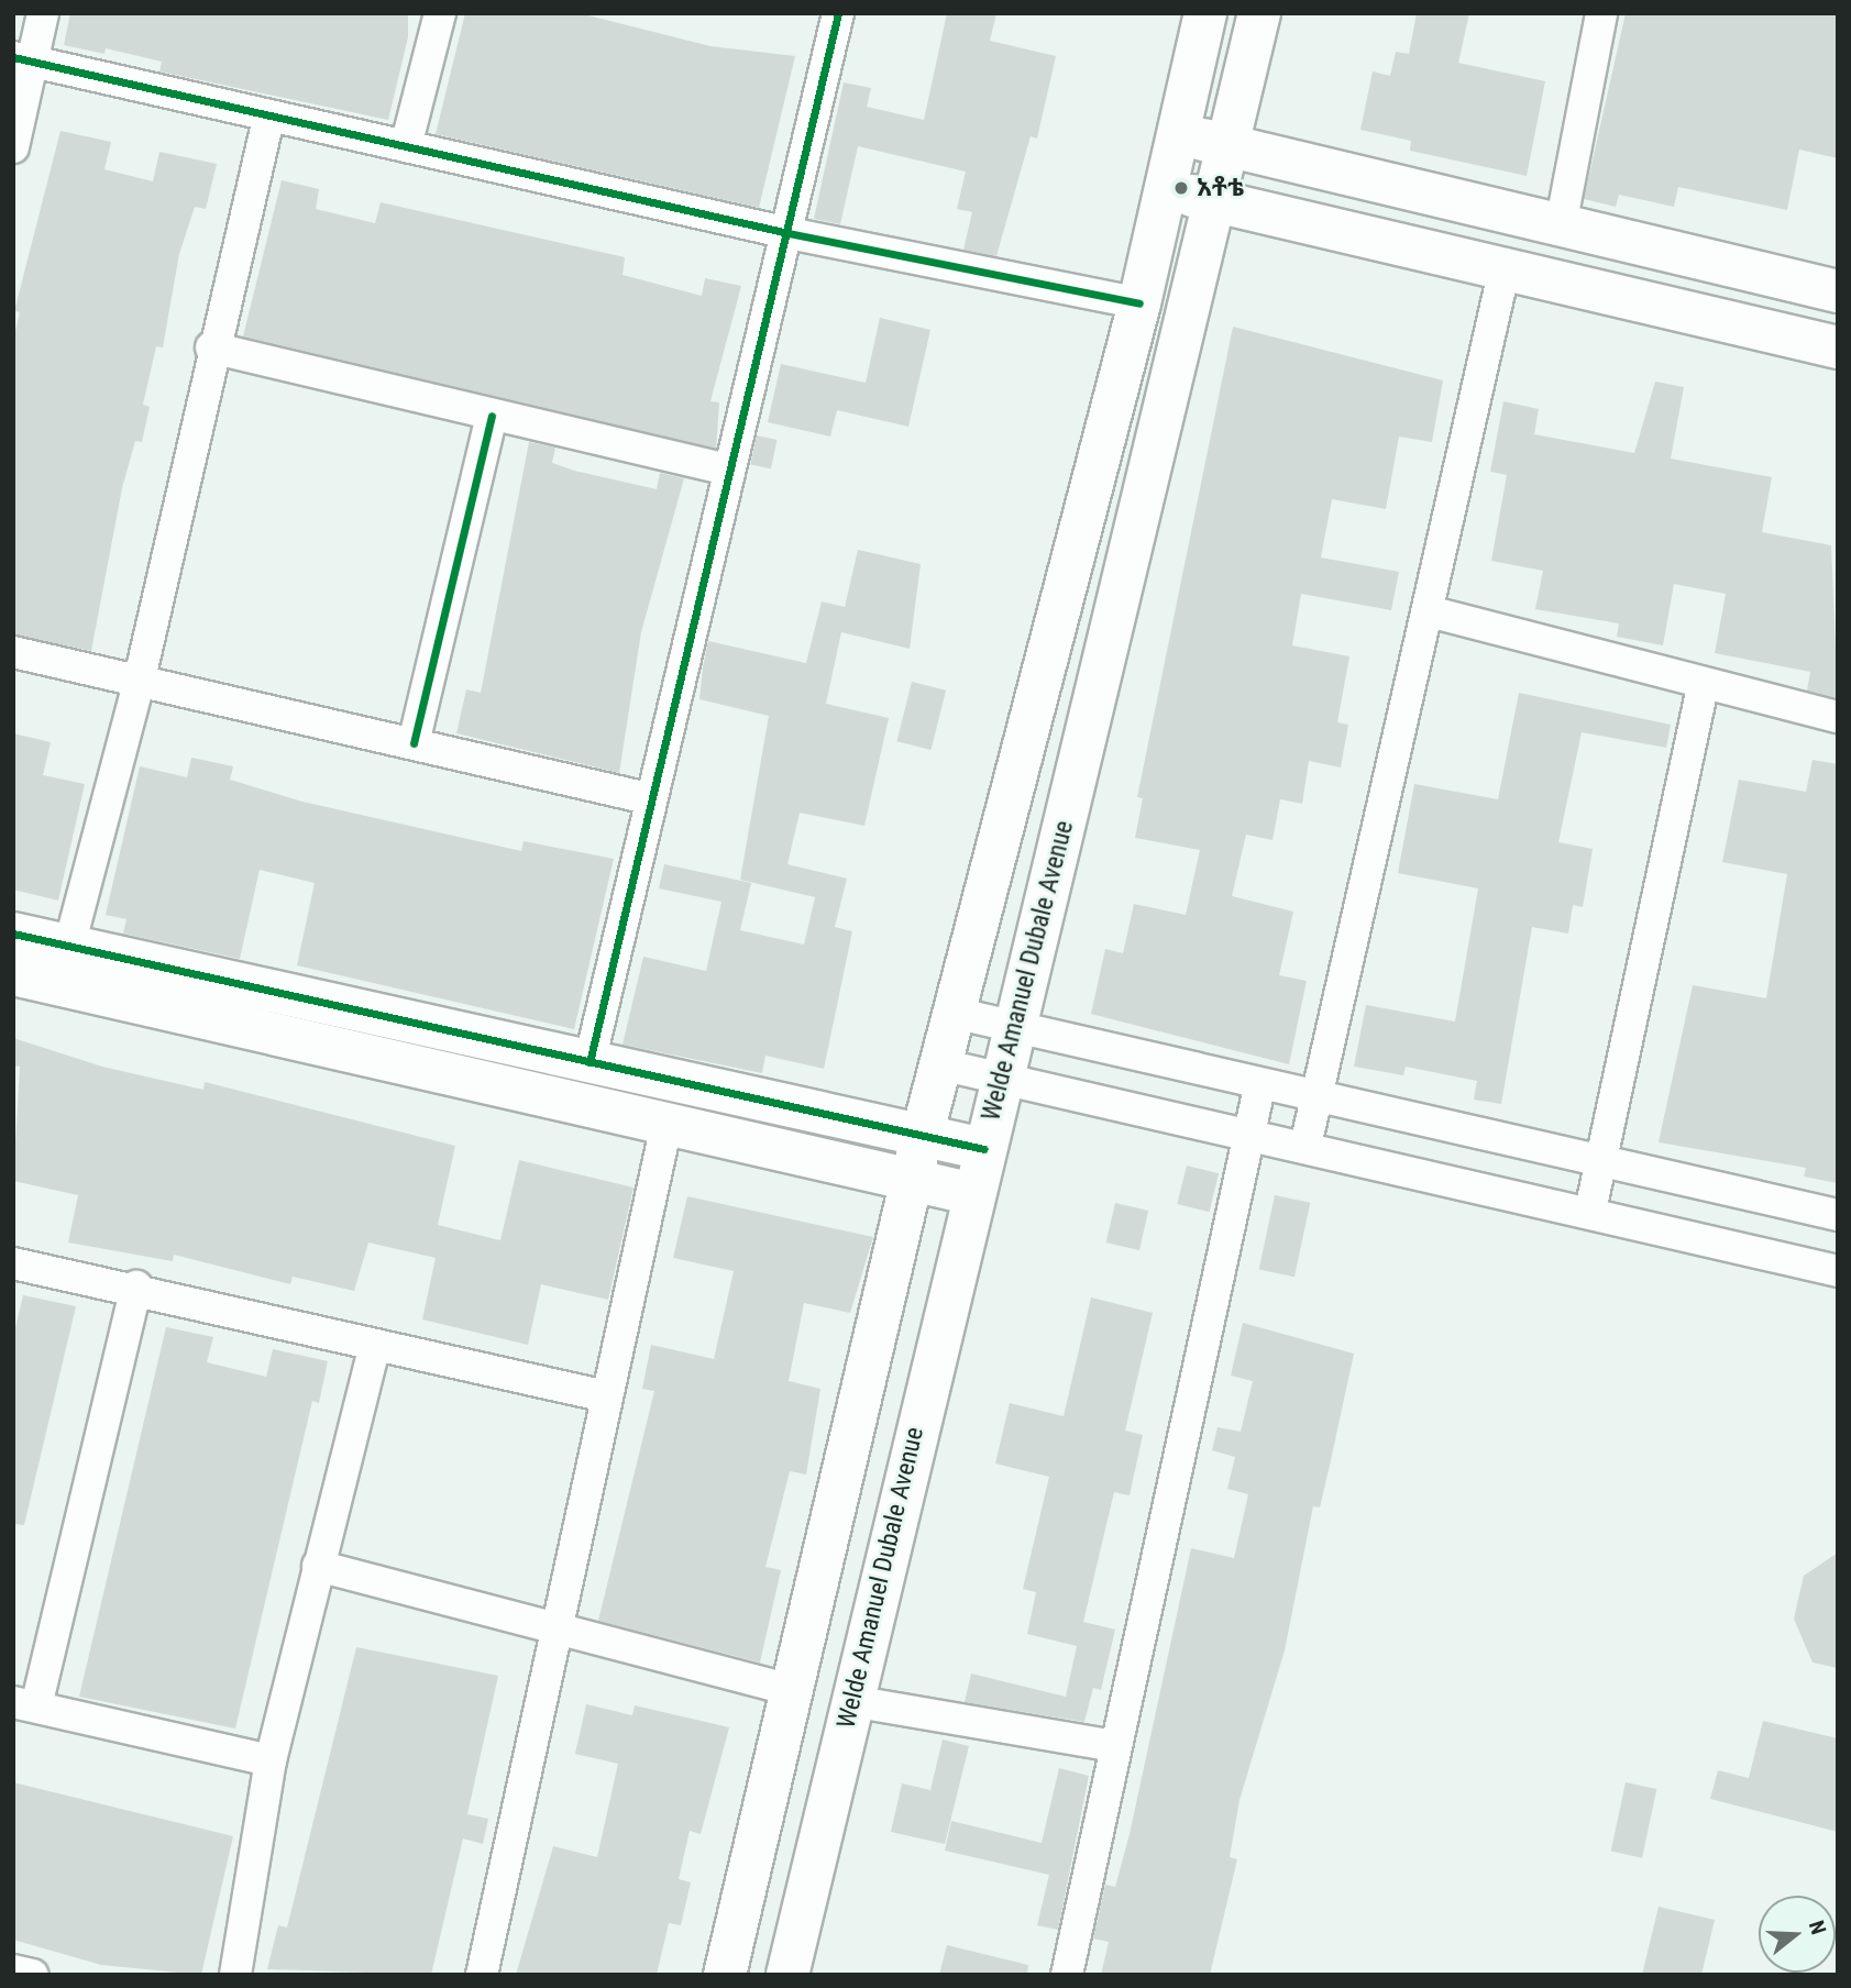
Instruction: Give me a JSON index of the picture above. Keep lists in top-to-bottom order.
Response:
{
  "streets": {
    "main road": ["Welde Amanuel Dubale Avenue"]
  },
  "places": ["አቶቴ"],
  "north": "right"
}
